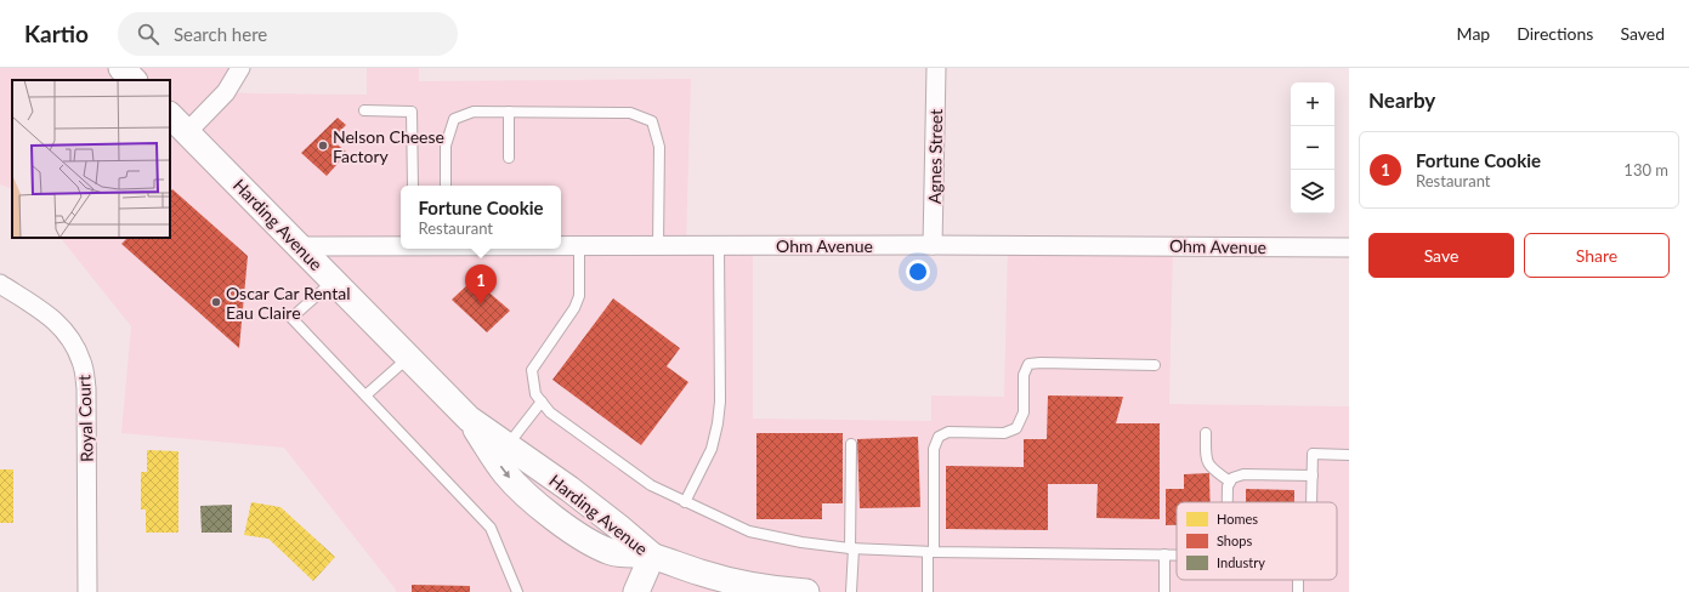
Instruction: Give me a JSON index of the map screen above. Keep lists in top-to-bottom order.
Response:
{
  "streets": {
    "main road": ["Harding Avenue"],
    "street": ["Agnes Street", "Ohm Avenue", "Royal Court"]
  },
  "crossings": [
    ["Agnes Street", "Ohm Avenue"],
    ["Harding Avenue", "Ohm Avenue"]
  ],
  "places": ["Nelson Cheese Factory", "Oscar Car Rental Eau Claire"],
  "legend": ["Homes", "Shops", "Industry"],
  "page": {
    "header": "Kartio",
    "search": "Search here",
    "nav": ["Map", "Directions", "Saved"],
    "heading": "Nearby",
    "map_buttons": ["+", "−"],
    "list": [
      {
        "mark": "1",
        "name": "Fortune Cookie",
        "note": "Restaurant",
        "value": "130 m"
      }
    ],
    "popup": ["Fortune Cookie", "Restaurant"],
    "buttons": ["Save", "Share"],
    "pins": "1"
  }
}
